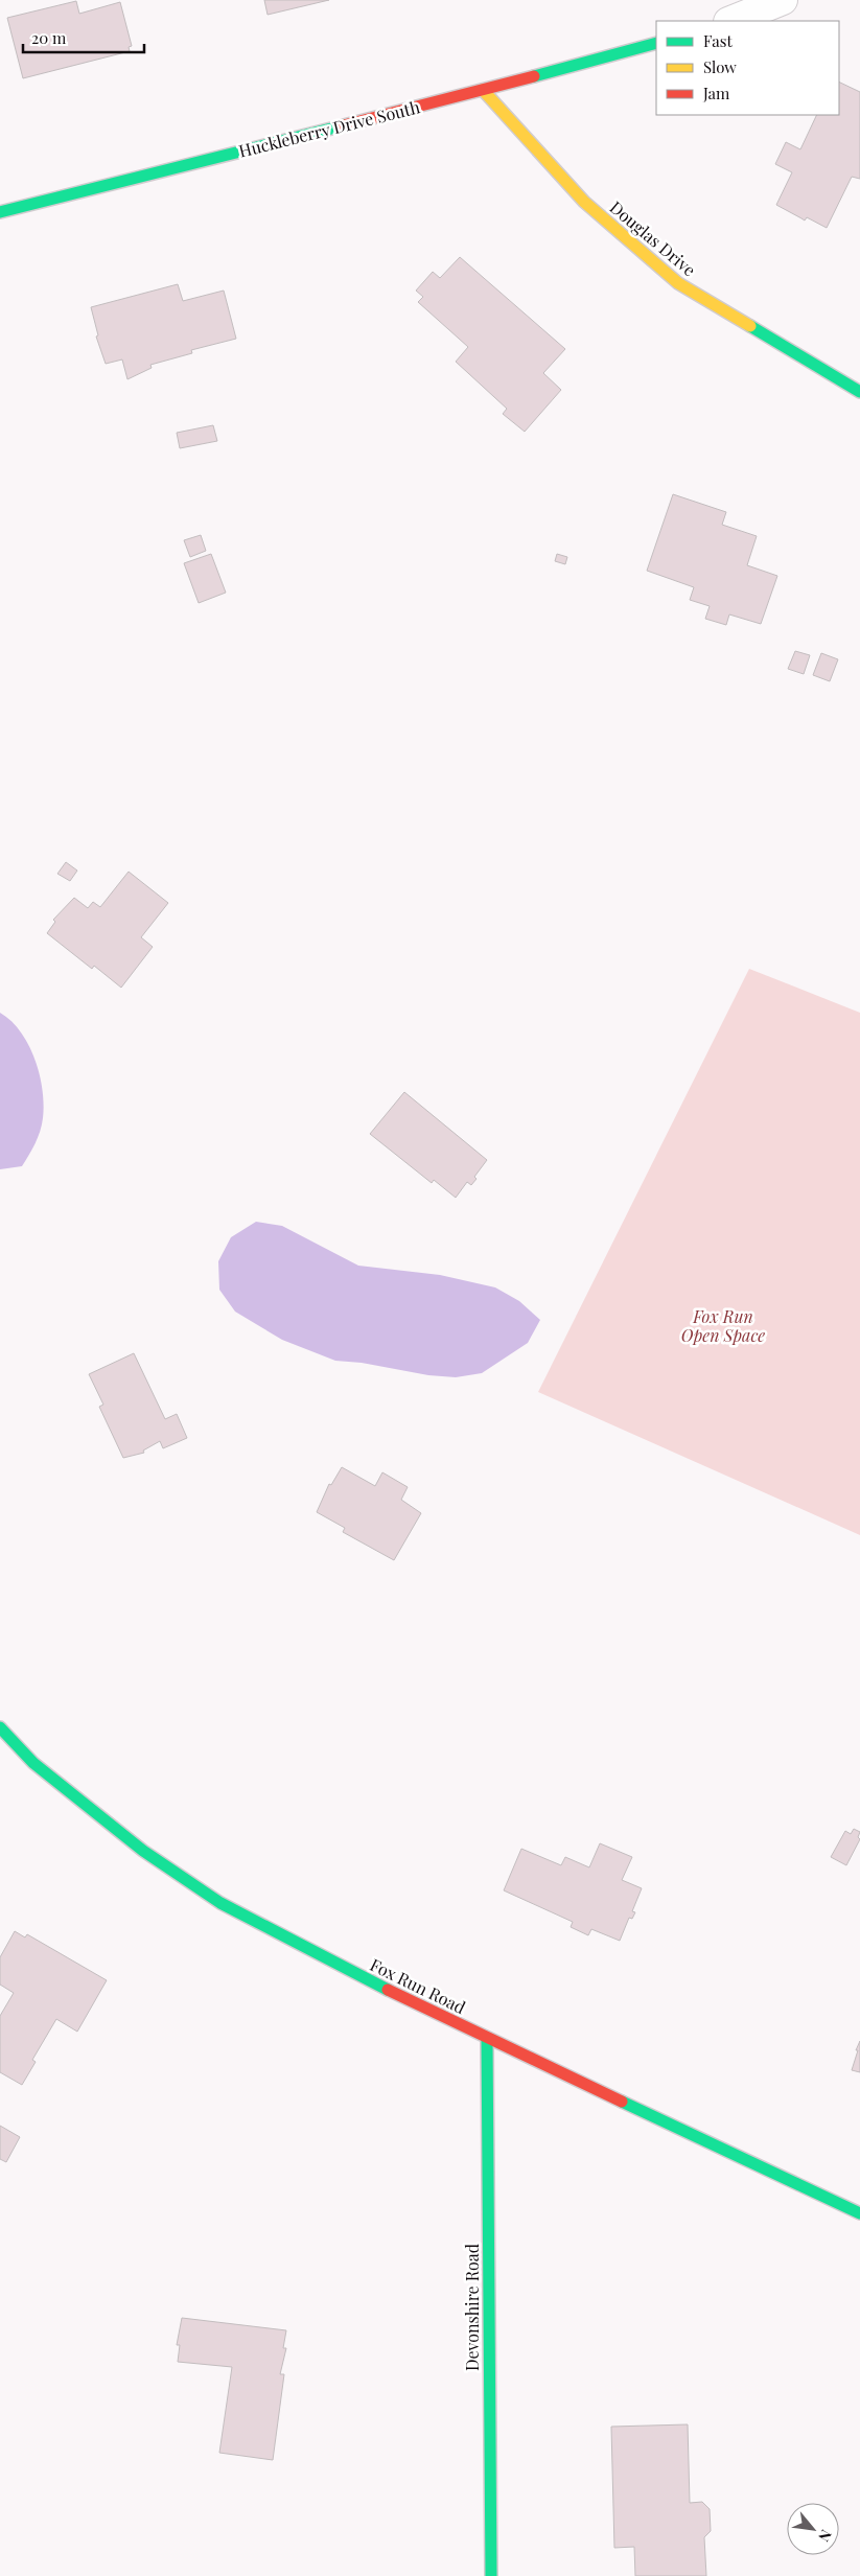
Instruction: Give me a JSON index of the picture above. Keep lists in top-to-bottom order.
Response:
{
  "streets": {
    "street": [
      "Huckleberry Drive South",
      "Douglas Drive",
      "Fox Run Road",
      "Devonshire Road"
    ]
  },
  "crossings": [
    ["Huckleberry Drive South", "Douglas Drive"],
    ["Fox Run Road", "Devonshire Road"]
  ],
  "parks": ["Fox Run Open Space"],
  "legend": ["Fast", "Slow", "Jam"],
  "scale_bar": "20 m",
  "north": "bottom right"
}
